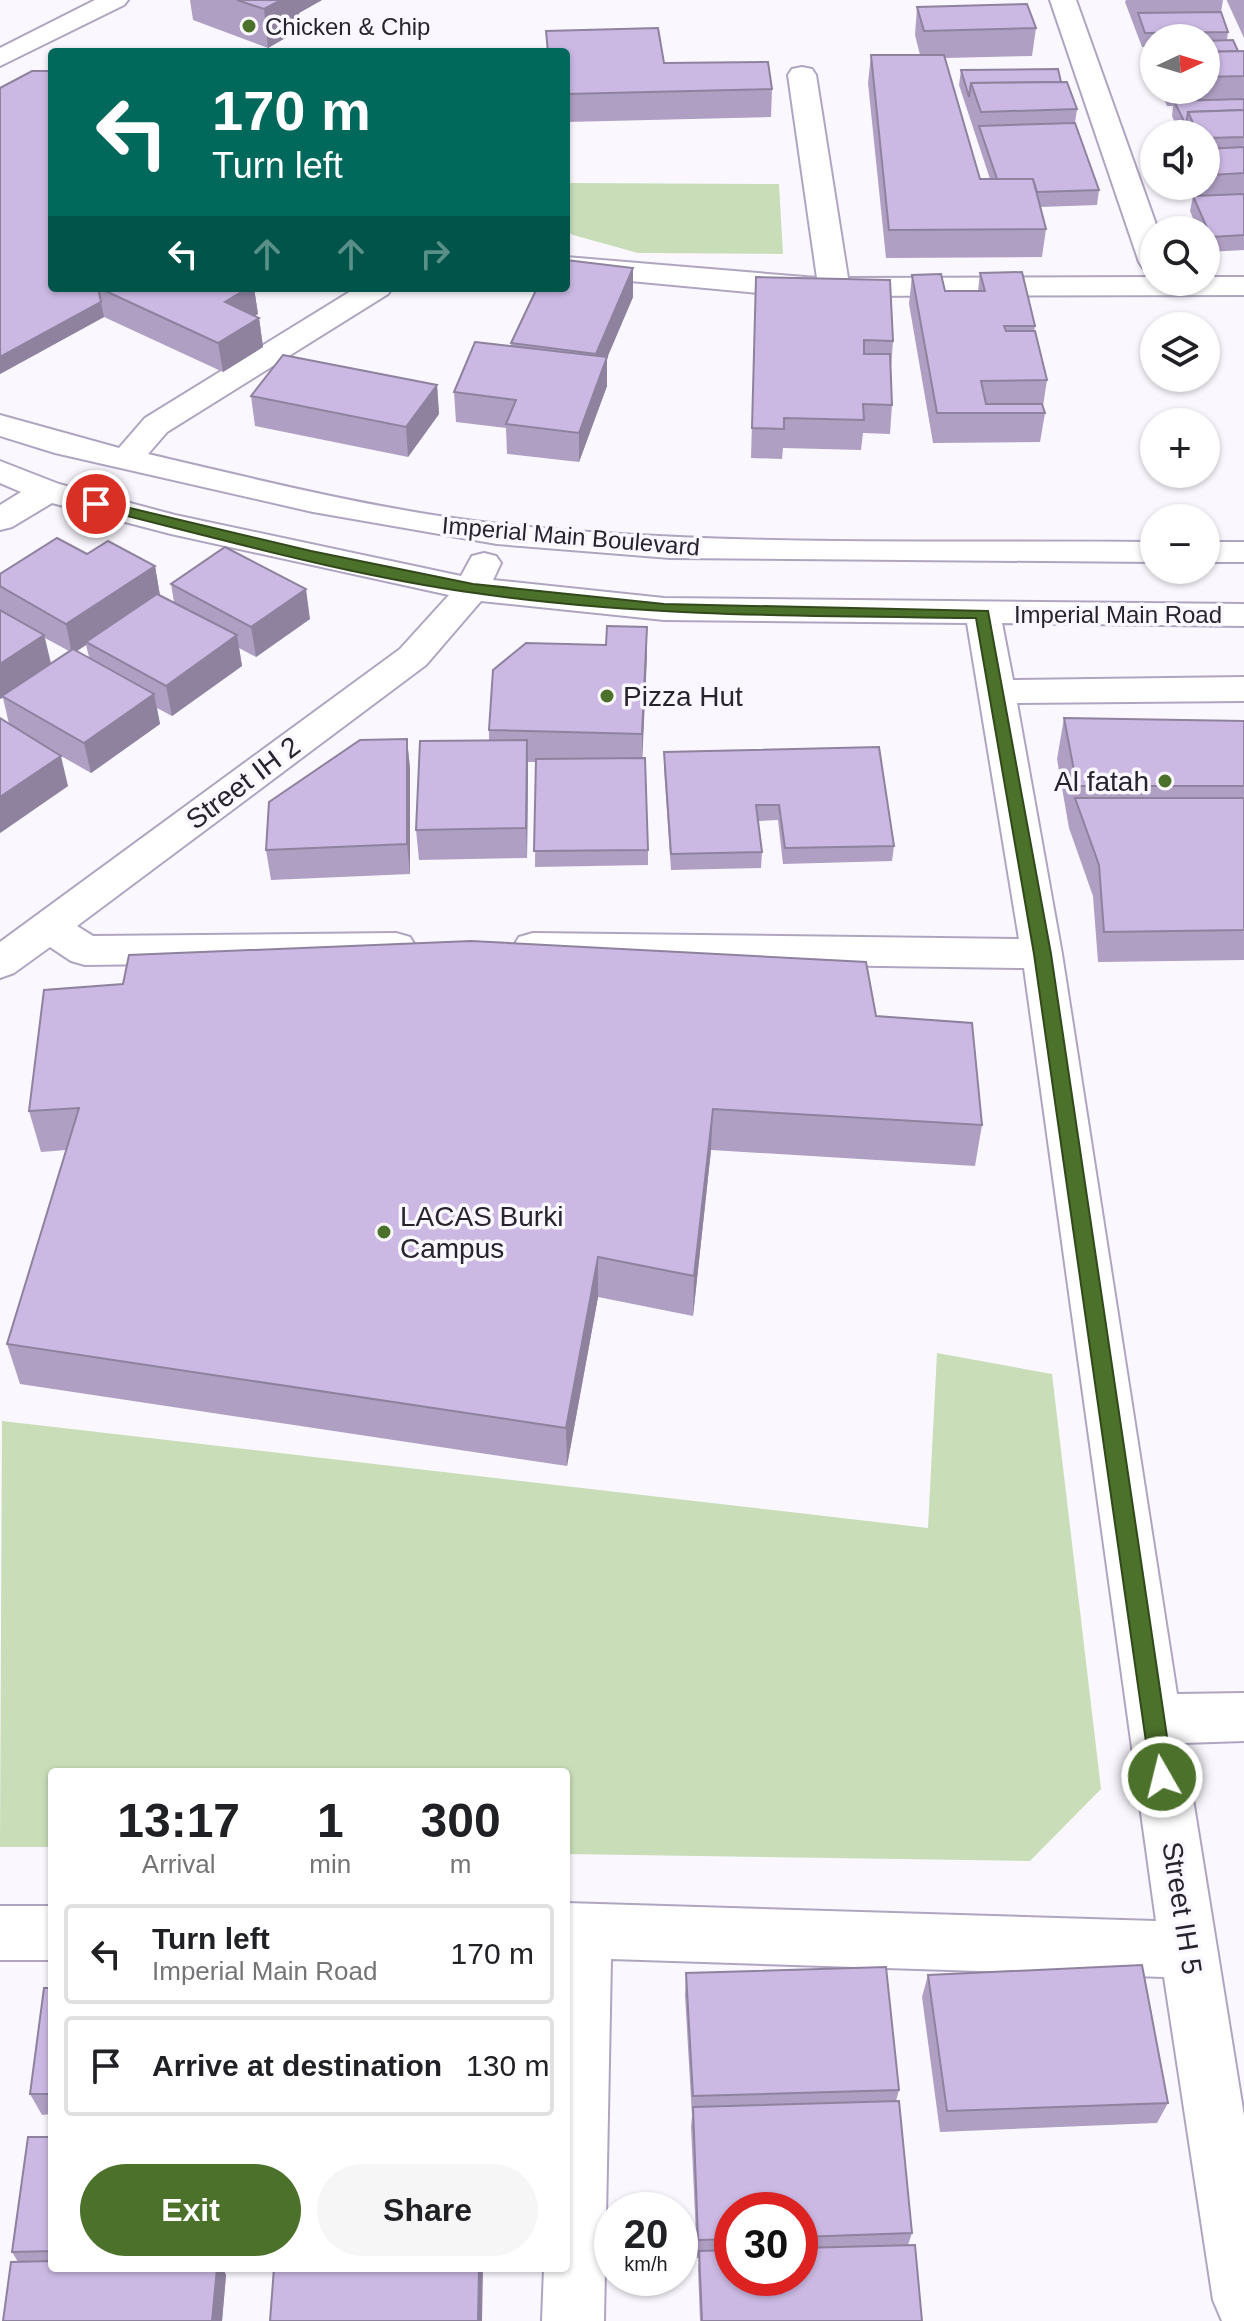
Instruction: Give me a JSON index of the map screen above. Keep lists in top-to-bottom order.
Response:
{
  "streets": {
    "street": [
      "Imperial Main Boulevard",
      "Imperial Main Road",
      "Street IH 2",
      "Street IH 5"
    ]
  },
  "crossings": [
    ["Imperial Main Boulevard", "Street IH 2"],
    ["Imperial Main Road", "Street IH 2"],
    ["Imperial Main Road", "Street IH 5"]
  ],
  "places": [
    "Chicken & Chip",
    "Pizza Hut",
    "Al fatah",
    "LACAS Burki Campus"
  ],
  "north": "right",
  "page": {
    "map_buttons": ["+", "−"],
    "turn": ["170 m", "Turn left"],
    "eta": [
      "13:17",
      "Arrival",
      "1",
      "min",
      "300",
      "m"
    ],
    "list": [
      {
        "name": "Turn left",
        "note": "Imperial Main Road",
        "value": "170 m"
      },
      {
        "name": "Arrive at destination",
        "value": "130 m"
      }
    ],
    "buttons": ["Exit", "Share"],
    "speed": "20 km/h",
    "limit": "30"
  }
}
